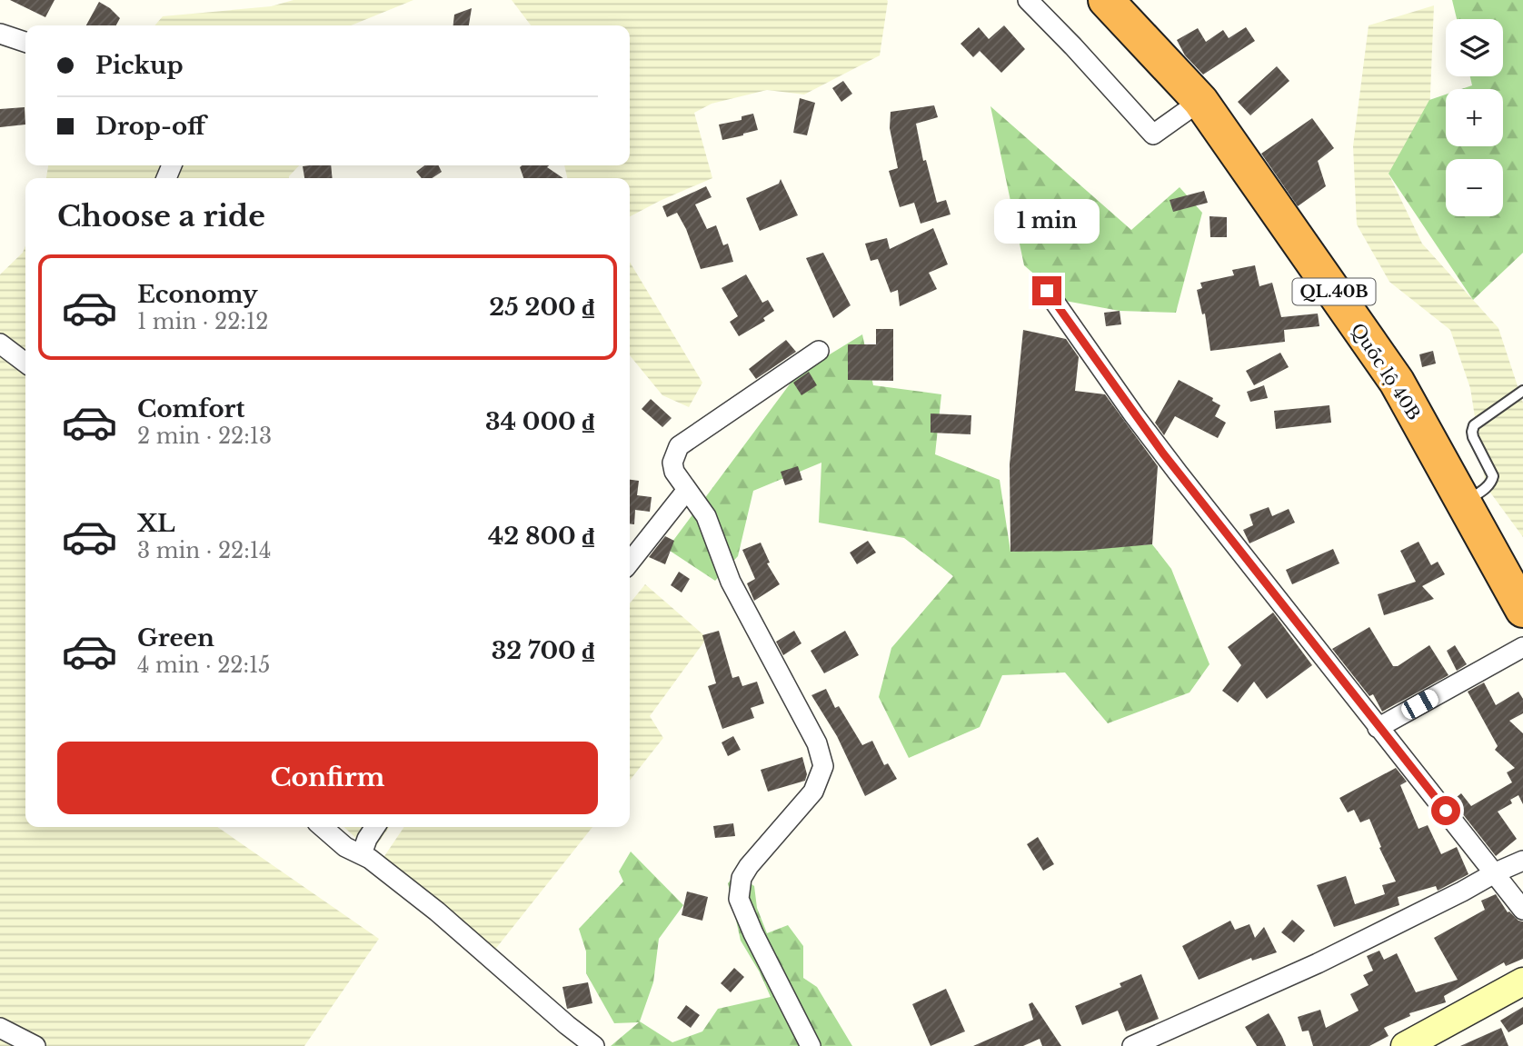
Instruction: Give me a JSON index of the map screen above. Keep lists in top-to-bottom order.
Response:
{
  "streets": {
    "highway": ["QL.40B", "Quốc lộ 40B"]
  },
  "page": {
    "map_buttons": ["+", "−"],
    "banner": ["Pickup", "Drop-off"],
    "heading": "Choose a ride",
    "bubble": "1 min",
    "list": [
      {
        "name": "Economy",
        "note": "1 min · 22:12",
        "value": "25 200 ₫"
      },
      {
        "name": "Comfort",
        "note": "2 min · 22:13",
        "value": "34 000 ₫"
      },
      {
        "name": "XL",
        "note": "3 min · 22:14",
        "value": "42 800 ₫"
      },
      {
        "name": "Green",
        "note": "4 min · 22:15",
        "value": "32 700 ₫"
      }
    ],
    "buttons": "Confirm"
  }
}
